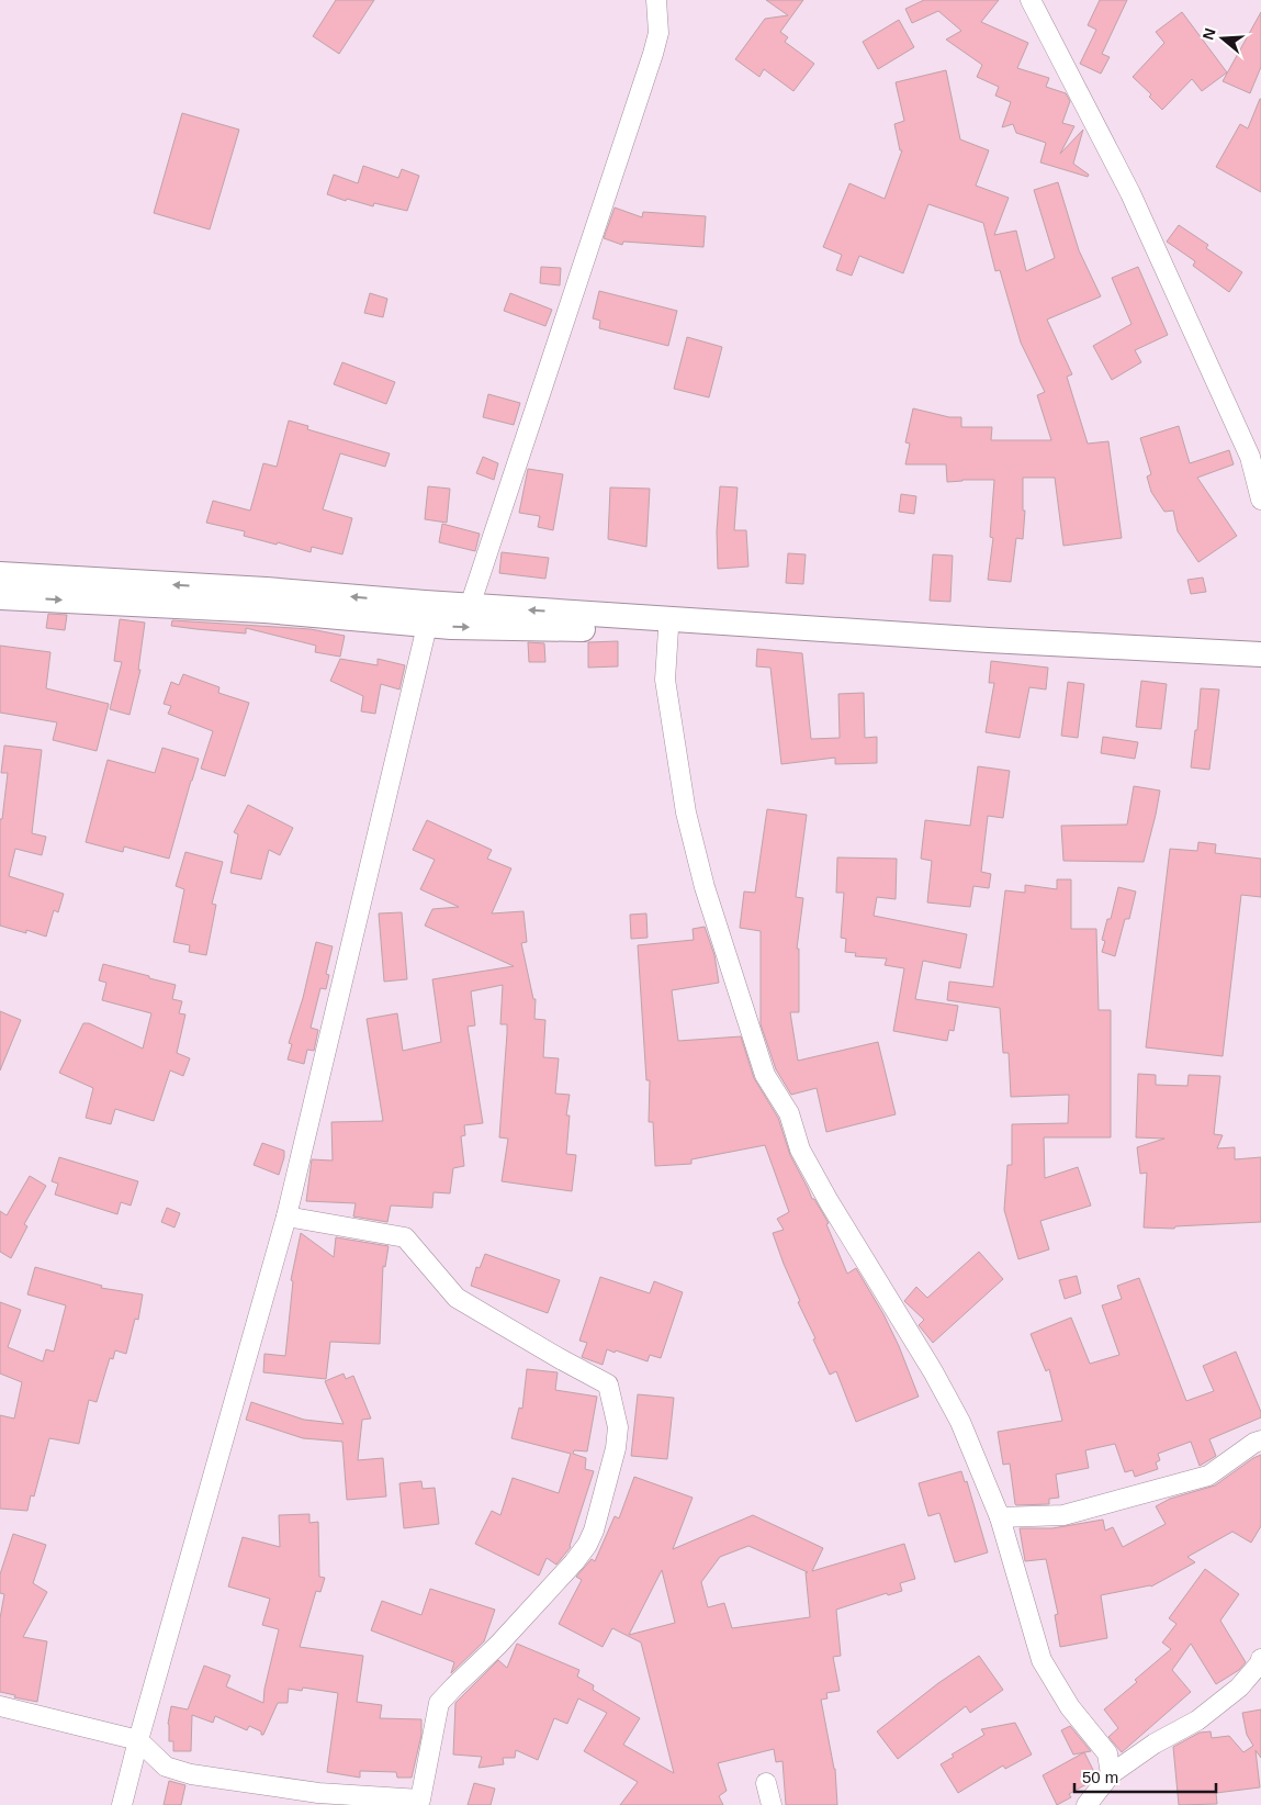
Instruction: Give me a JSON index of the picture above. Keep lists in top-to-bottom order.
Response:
{
  "scale_bar": "50 m",
  "north": "left"
}
